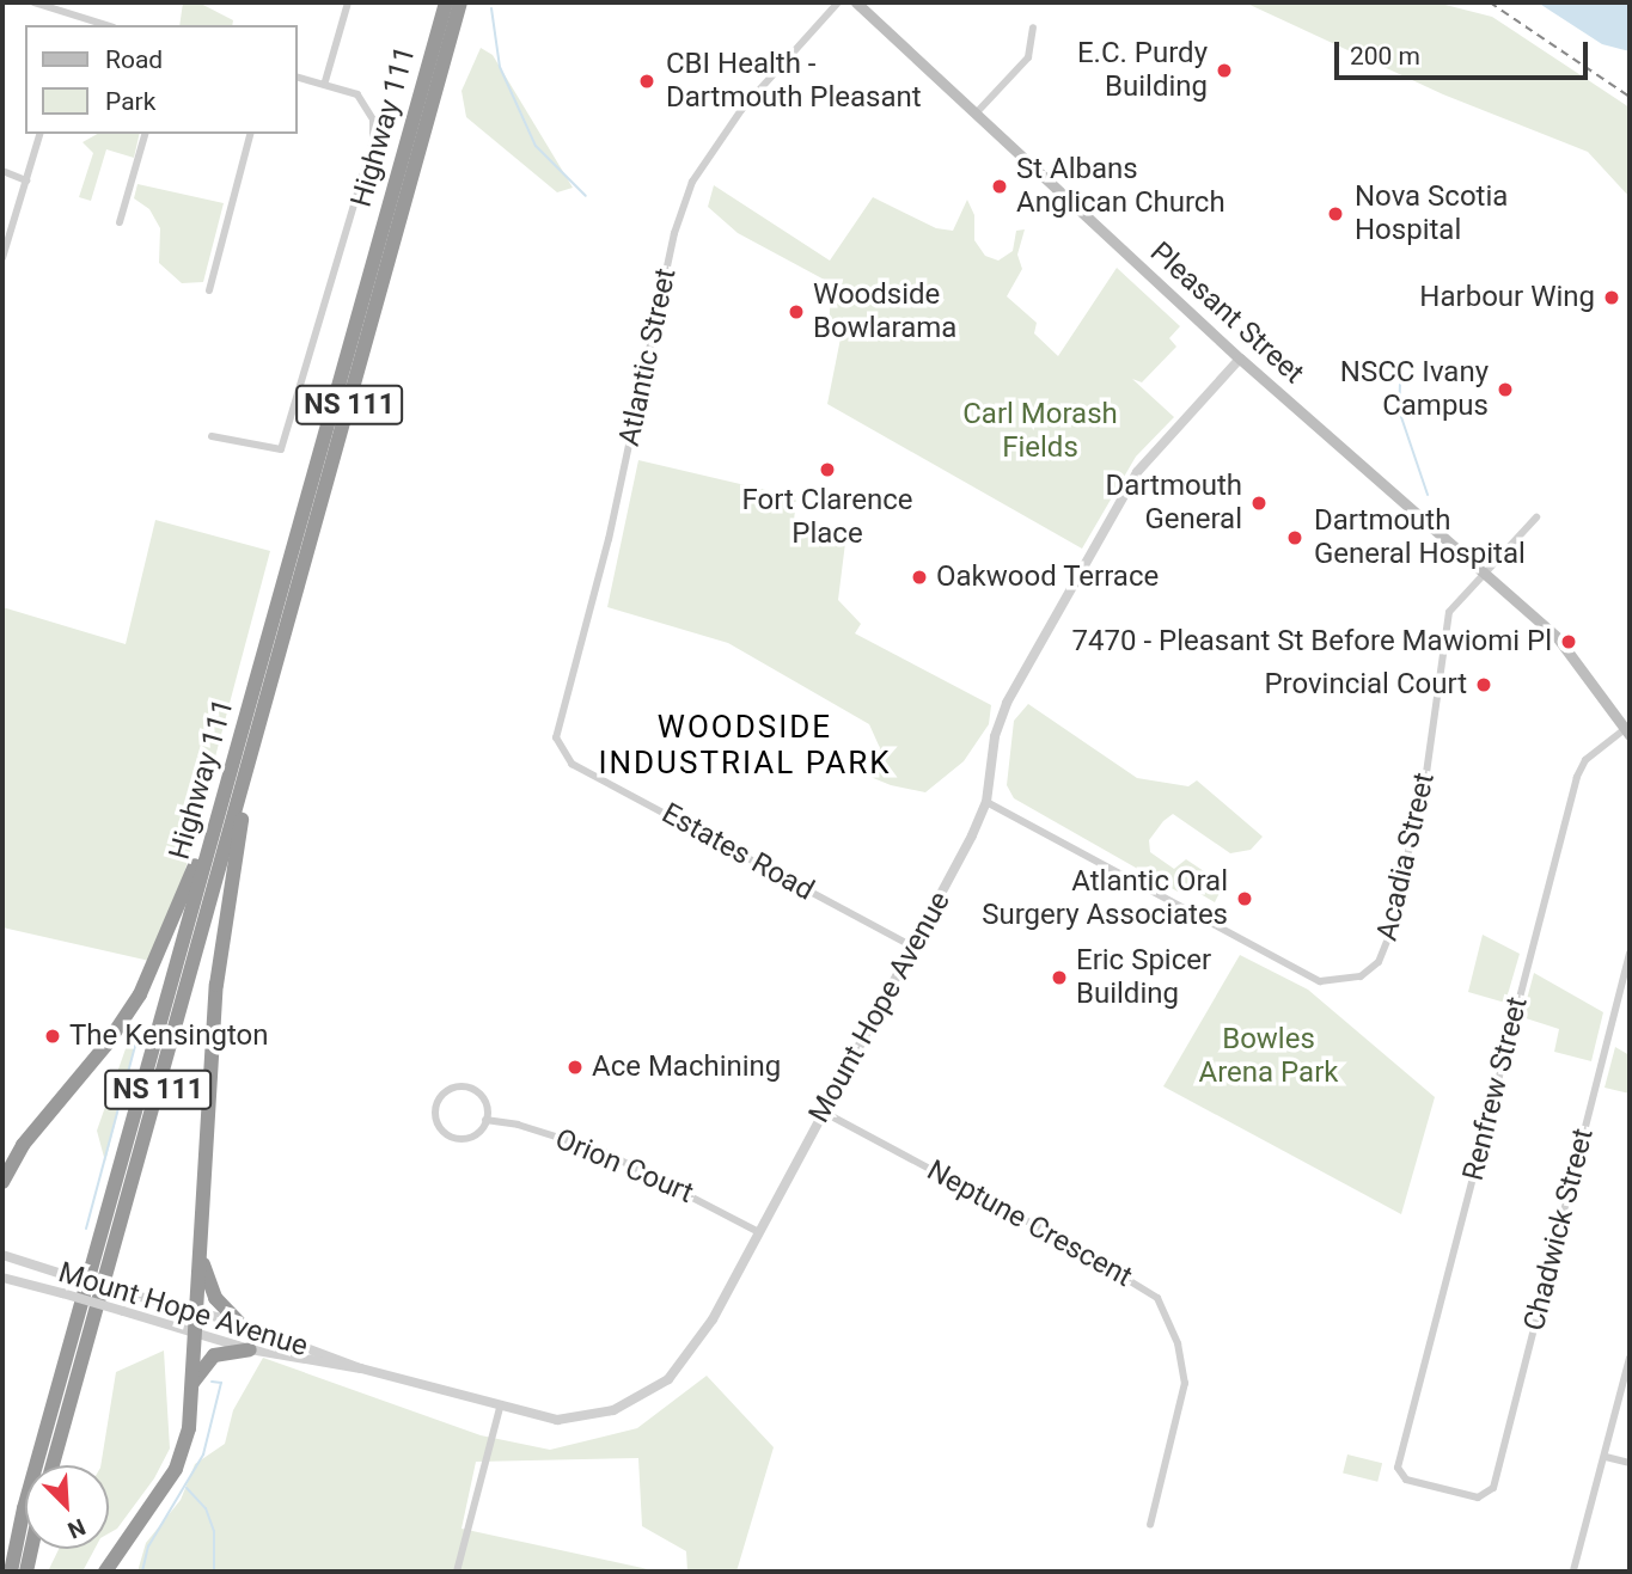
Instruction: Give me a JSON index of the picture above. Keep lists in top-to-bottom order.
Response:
{
  "streets": {
    "highway": ["Highway 111", "NS 111"],
    "main road": ["Pleasant Street"],
    "street": [
      "Atlantic Street",
      "Estates Road",
      "Acadia Street",
      "Mount Hope Avenue",
      "Renfrew Street",
      "Orion Court",
      "Neptune Crescent",
      "Chadwick Street"
    ]
  },
  "crossings": [
    ["Pleasant Street", "Acadia Street"],
    ["Pleasant Street", "Mount Hope Avenue"],
    ["Pleasant Street", "Renfrew Street"],
    ["Atlantic Street", "Estates Road"],
    ["Estates Road", "Mount Hope Avenue"],
    ["Acadia Street", "Mount Hope Avenue"],
    ["Mount Hope Avenue", "Orion Court"],
    ["Mount Hope Avenue", "Neptune Crescent"],
    ["Renfrew Street", "Chadwick Street"]
  ],
  "districts": ["WOODSIDE INDUSTRIAL PARK"],
  "parks": ["Carl Morash Fields", "Bowles Arena Park"],
  "places": [
    "E.C. Purdy Building",
    "CBI Health - Dartmouth Pleasant",
    "St Albans Anglican Church",
    "Nova Scotia Hospital",
    "Harbour Wing",
    "Woodside Bowlarama",
    "NSCC Ivany Campus",
    "Fort Clarence Place",
    "Dartmouth General",
    "Dartmouth General Hospital",
    "Oakwood Terrace",
    "7470 - Pleasant St Before Mawiomi Pl",
    "Provincial Court",
    "Atlantic Oral Surgery Associates",
    "Eric Spicer Building",
    "The Kensington",
    "Ace Machining"
  ],
  "legend": ["Road", "Park"],
  "scale_bar": "200 m",
  "north": "bottom right"
}
